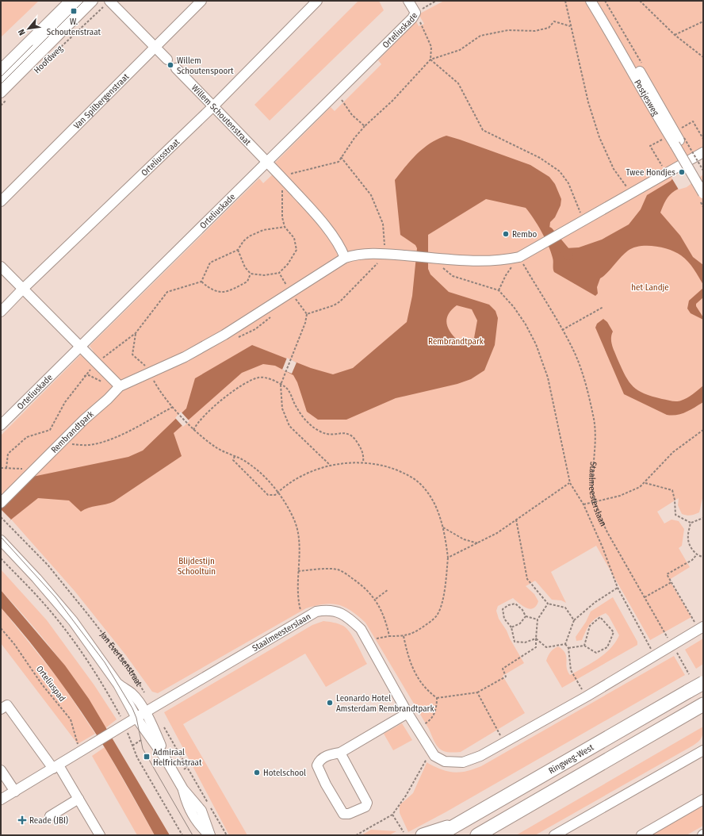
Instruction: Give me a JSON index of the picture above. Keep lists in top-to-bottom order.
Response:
{
  "streets": {
    "highway": ["Ringweg-West"],
    "street": [
      "Orteliuskade",
      "Hoofdweg",
      "Postjesweg",
      "Van Spilbergenstraat",
      "Willem Schoutenstraat",
      "Orteliusstraat",
      "Rembrandtpark",
      "Staalmeesterslaan",
      "Jan Evertsenstraat"
    ],
    "path": ["Orteliuspad"]
  },
  "crossings": [
    ["Orteliuskade", "Willem Schoutenstraat"],
    ["Willem Schoutenstraat", "Orteliusstraat"],
    ["Willem Schoutenstraat", "Rembrandtpark"],
    ["Staalmeesterslaan", "Jan Evertsenstraat"]
  ],
  "parks": ["het Landje", "Rembrandtpark", "Blijdestijn Schooltuin"],
  "places": {
    "transit": ["W. Schoutenstraat", "Admiraal Helfrichstraat"],
    "other": [
      "Willem Schoutenspoort",
      "Twee Hondjes",
      "Rembo",
      "Leonardo Hotel Amsterdam Rembrandtpark",
      "Hotelschool"
    ],
    "health": ["Reade (JBI)"]
  },
  "north": "bottom left"
}
